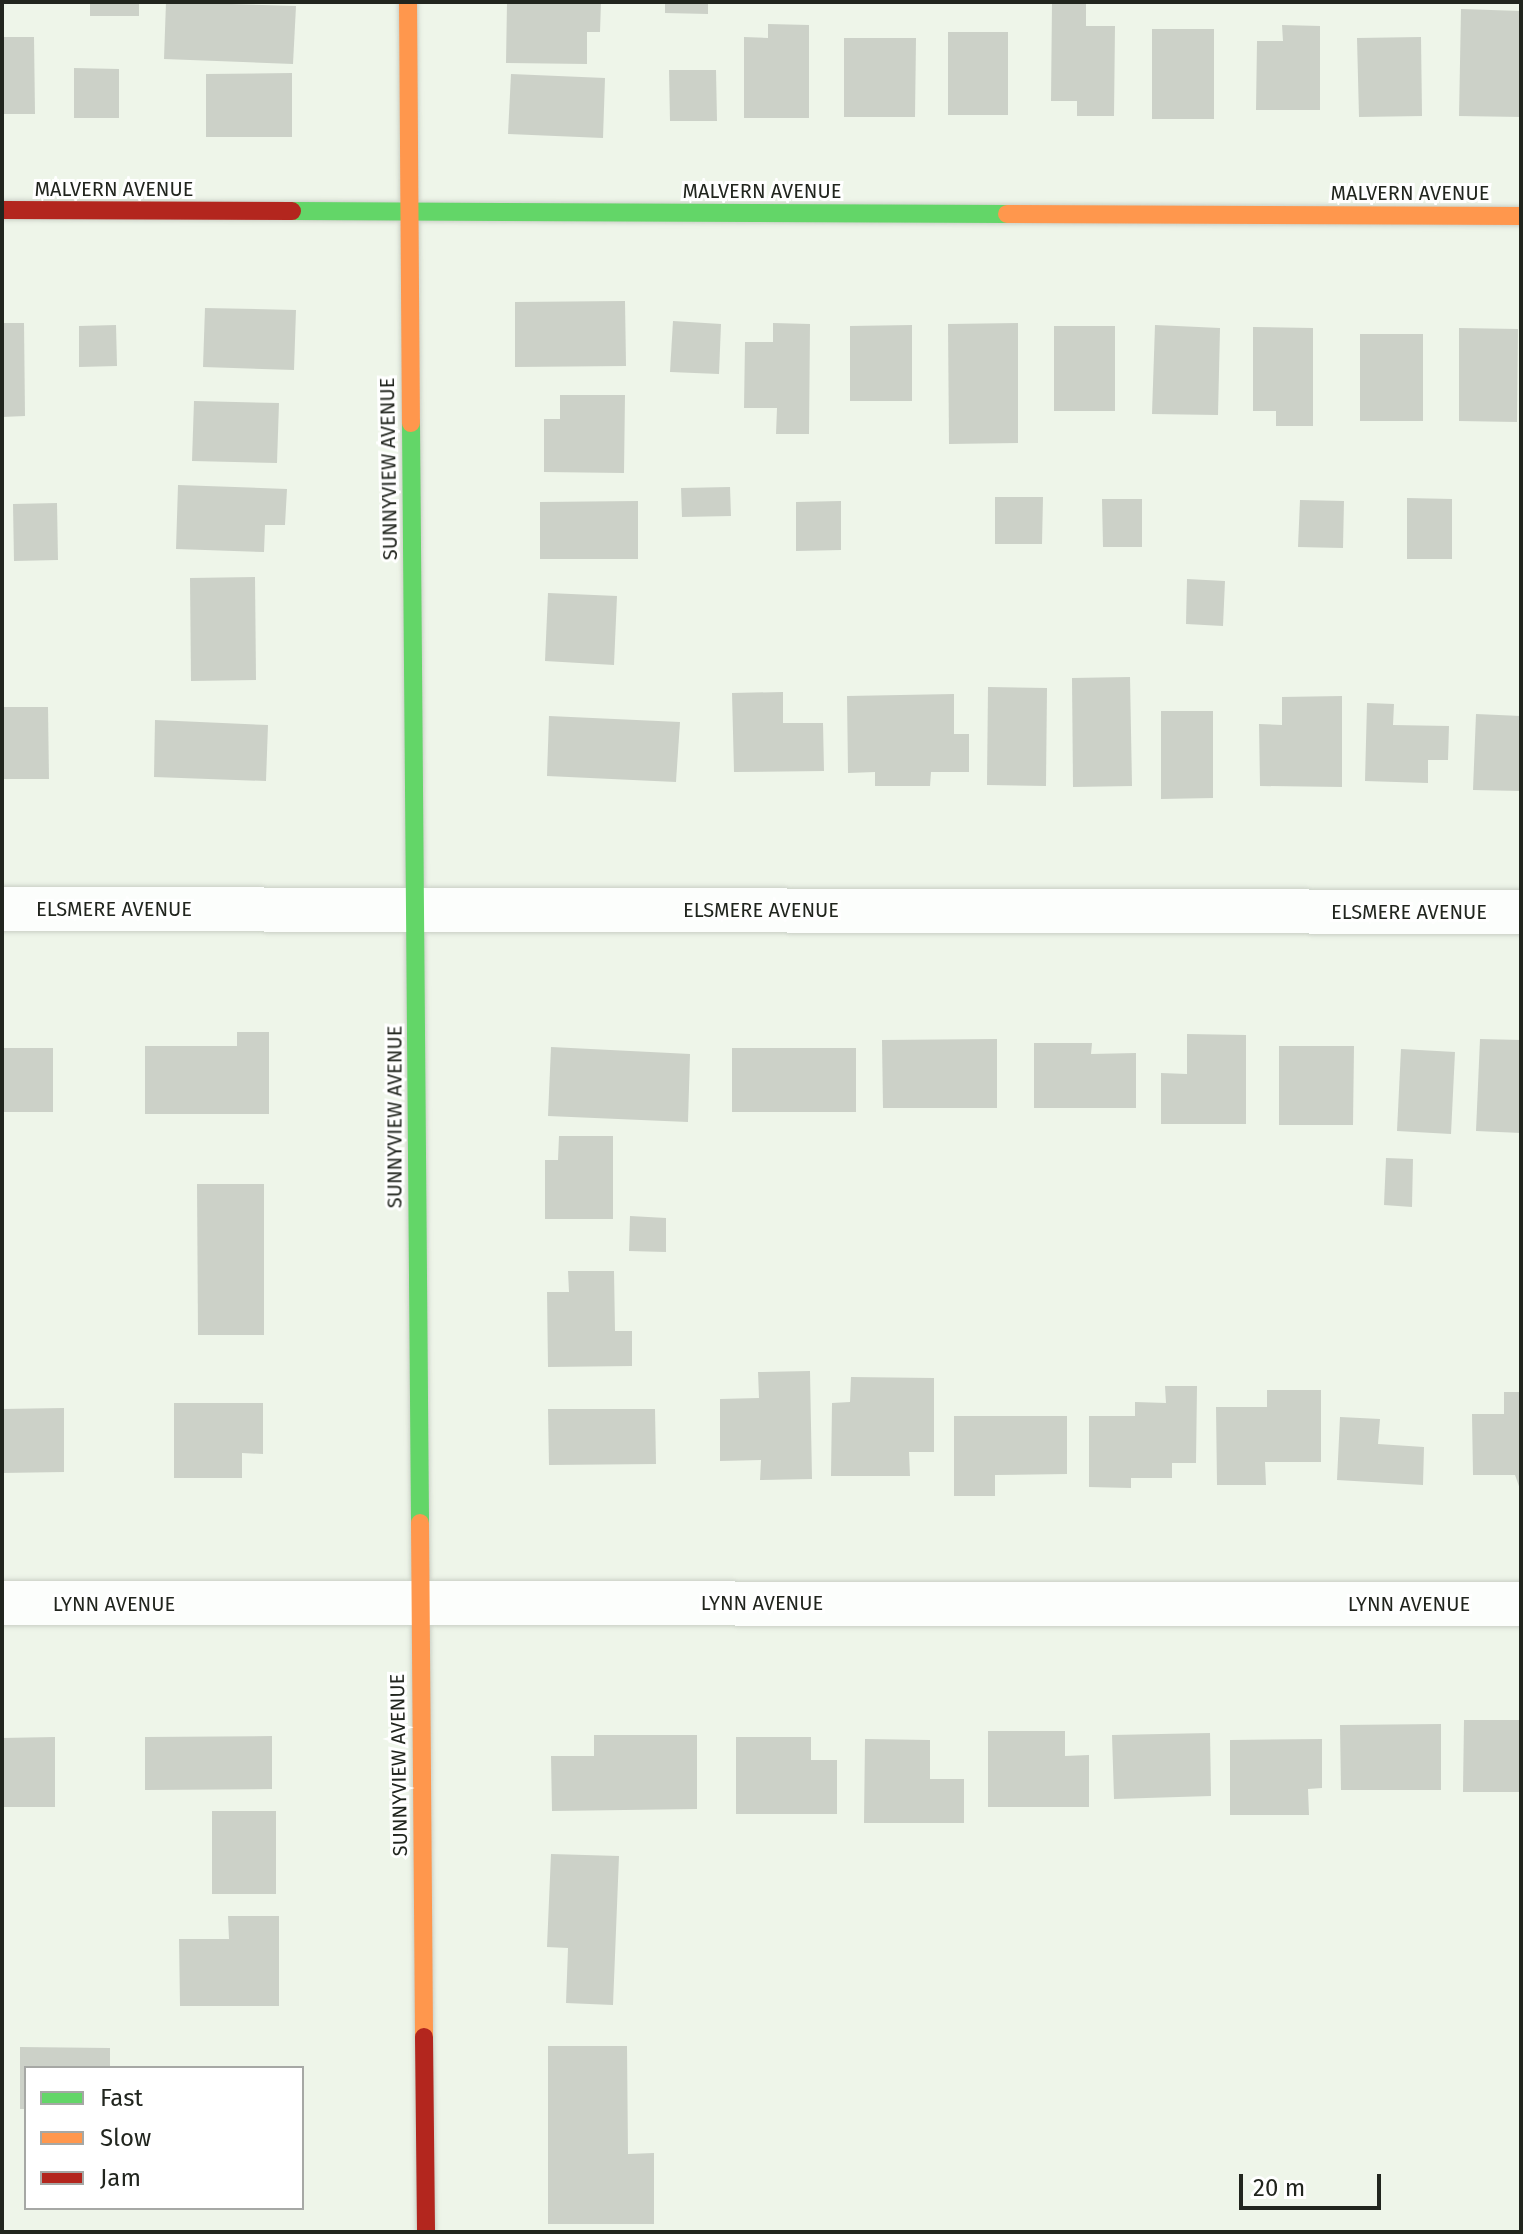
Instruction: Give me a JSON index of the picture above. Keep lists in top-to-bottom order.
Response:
{
  "streets": {
    "street": [
      "MALVERN AVENUE",
      "SUNNYVIEW AVENUE",
      "ELSMERE AVENUE",
      "LYNN AVENUE"
    ]
  },
  "crossings": [
    ["MALVERN AVENUE", "SUNNYVIEW AVENUE"],
    ["SUNNYVIEW AVENUE", "ELSMERE AVENUE"],
    ["SUNNYVIEW AVENUE", "LYNN AVENUE"]
  ],
  "legend": ["Fast", "Slow", "Jam"],
  "scale_bar": "20 m"
}
